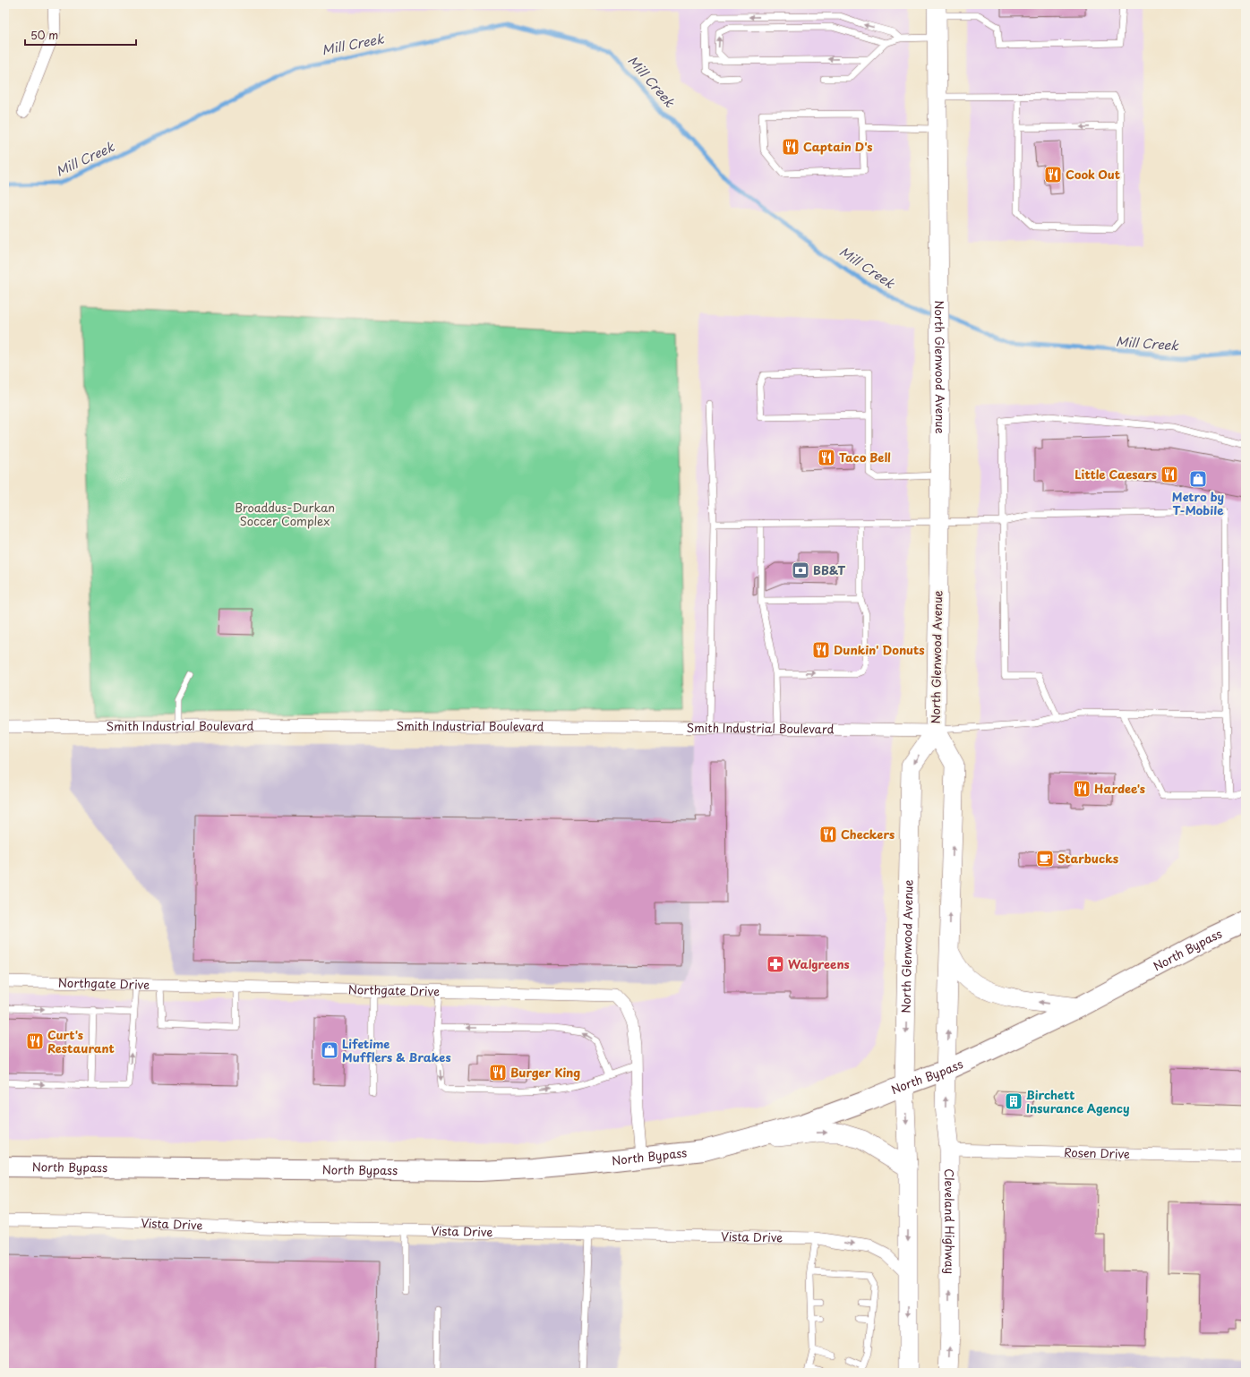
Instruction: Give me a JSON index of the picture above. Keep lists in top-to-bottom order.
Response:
{
  "streets": {
    "highway": ["North Bypass"],
    "main road": ["North Glenwood Avenue", "Cleveland Highway"],
    "street": [
      "Smith Industrial Boulevard",
      "Northgate Drive",
      "Rosen Drive",
      "Vista Drive"
    ]
  },
  "crossings": [
    ["North Glenwood Avenue", "Smith Industrial Boulevard"],
    ["North Glenwood Avenue", "North Bypass"],
    ["North Glenwood Avenue", "Cleveland Highway"],
    ["North Bypass", "Northgate Drive"],
    ["North Bypass", "Cleveland Highway"],
    ["Rosen Drive", "Cleveland Highway"]
  ],
  "water": ["Mill Creek"],
  "parks": ["Broaddus-Durkan Soccer Complex"],
  "places": {
    "restaurant": [
      "Captain D's",
      "Cook Out",
      "Taco Bell",
      "Little Caesars",
      "Dunkin' Donuts",
      "Hardee's",
      "Checkers",
      "Curt's Restaurant",
      "Burger King"
    ],
    "shop": ["Metro by T-Mobile", "Lifetime Mufflers & Brakes"],
    "bank": ["BB&T"],
    "cafe": ["Starbucks"],
    "pharmacy": ["Walgreens"],
    "building": ["Birchett Insurance Agency"]
  },
  "scale_bar": "50 m"
}
